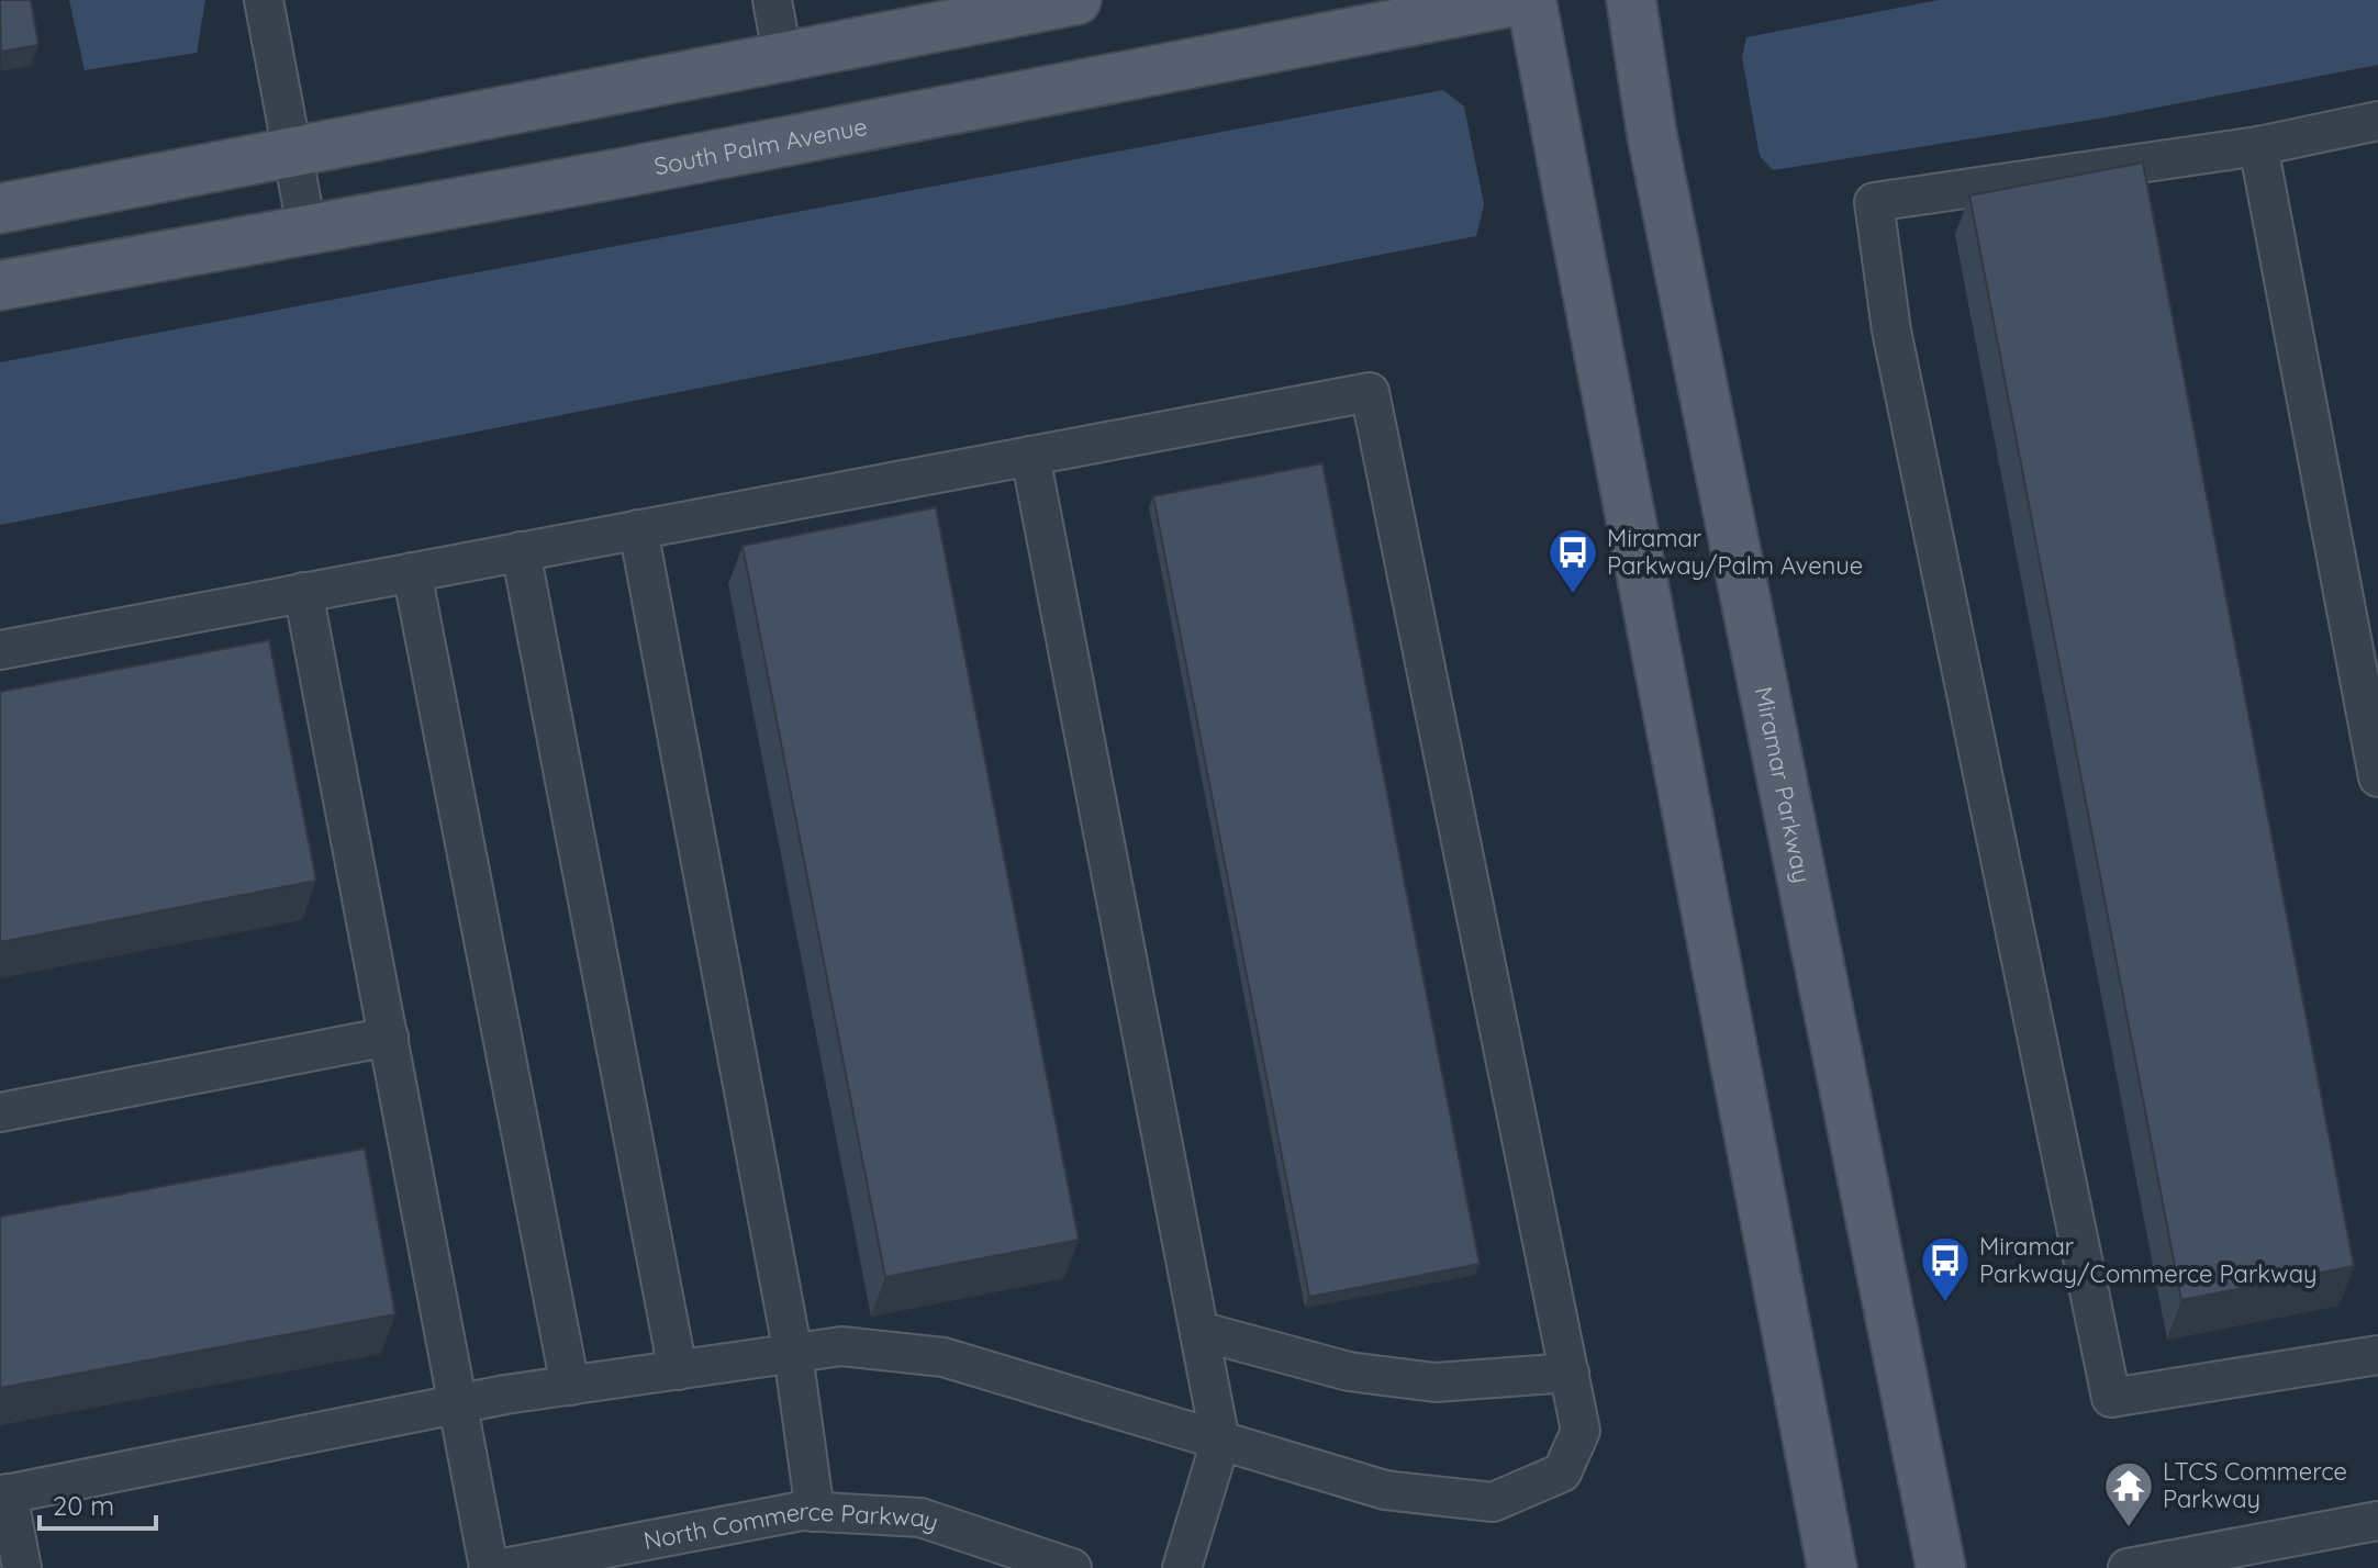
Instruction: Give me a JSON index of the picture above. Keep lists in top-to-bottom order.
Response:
{
  "streets": {
    "main road": ["South Palm Avenue", "Miramar Parkway"],
    "street": ["North Commerce Parkway"]
  },
  "places": {
    "bus stop": ["Miramar Parkway/Palm Avenue", "Miramar Parkway/Commerce Parkway"],
    "temple": ["LTCS Commerce Parkway"]
  },
  "scale_bar": "20 m"
}
